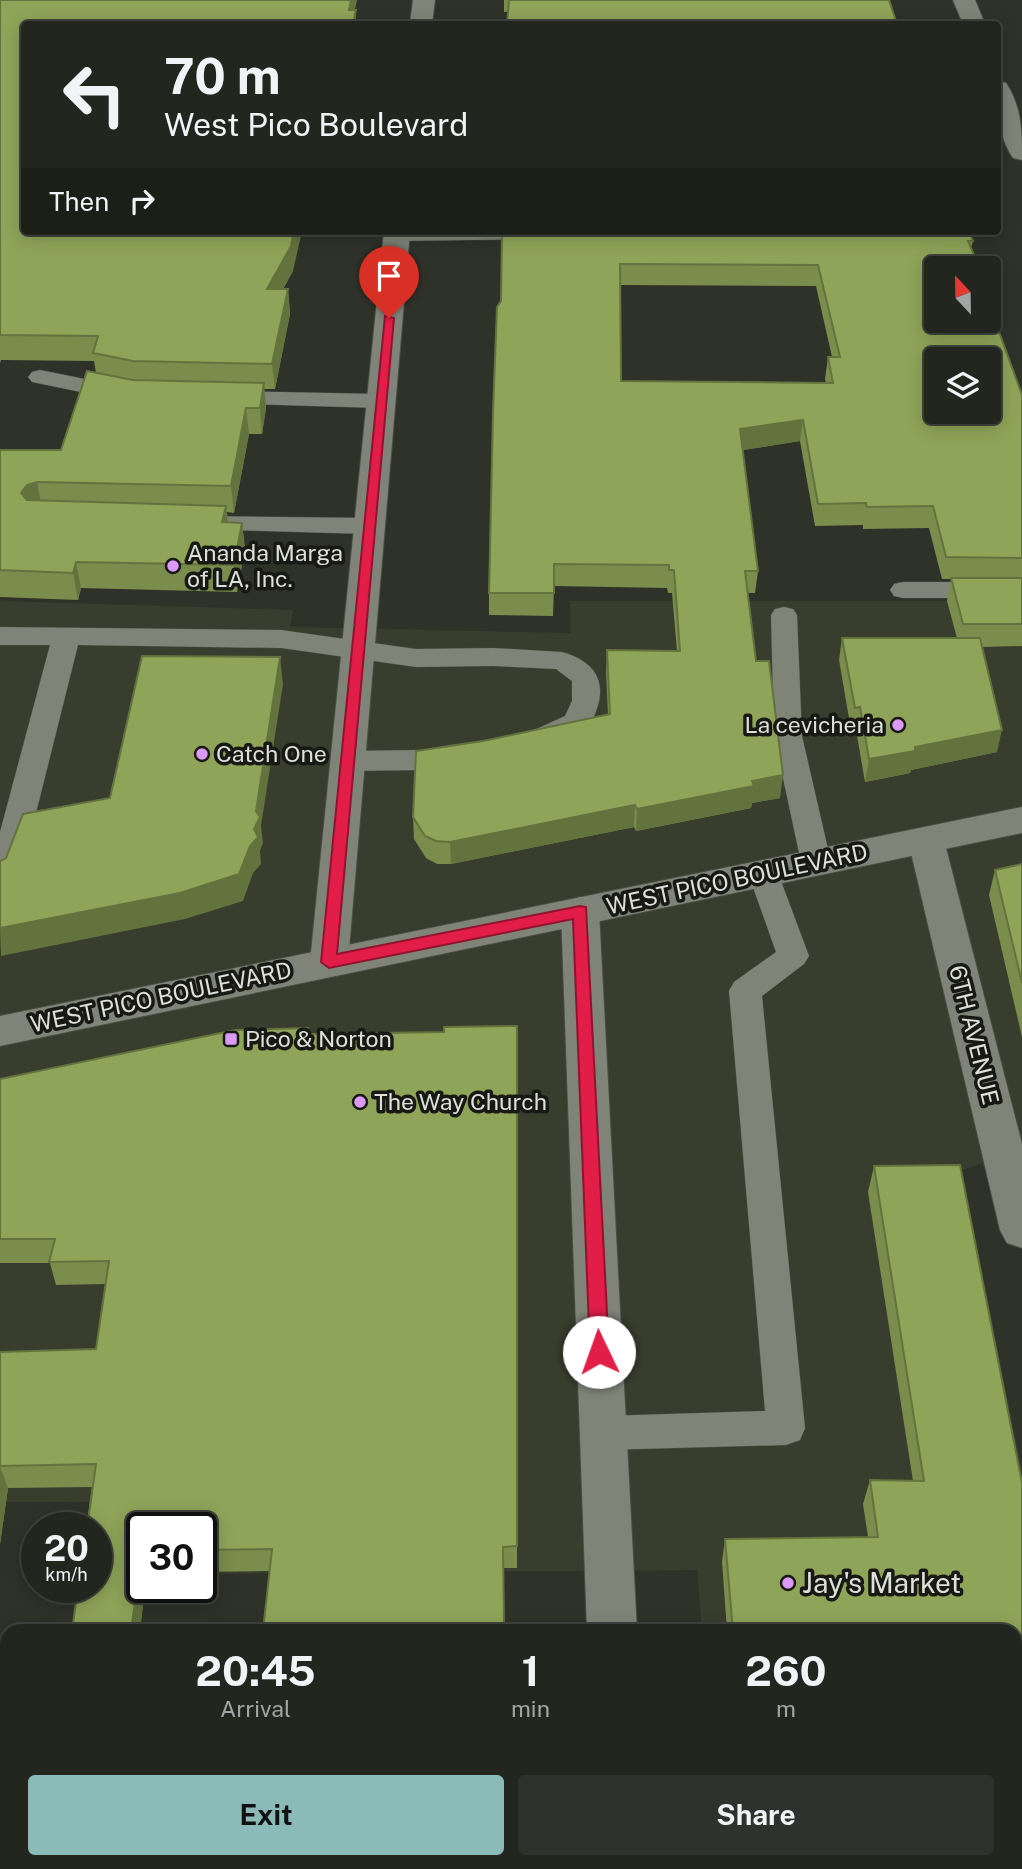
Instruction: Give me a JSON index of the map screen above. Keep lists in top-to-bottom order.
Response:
{
  "streets": {
    "street": ["WEST PICO BOULEVARD", "6TH AVENUE"]
  },
  "crossings": [
    ["WEST PICO BOULEVARD", "6TH AVENUE"]
  ],
  "places": {
    "other": [
      "Ananda Marga of LA, Inc.",
      "La cevicheria",
      "Catch One",
      "The Way Church",
      "Jay's Market"
    ],
    "transit": ["Pico & Norton"]
  },
  "north": "top",
  "page": {
    "turn": ["70 m", "West Pico Boulevard"],
    "then": "Then",
    "speed": "20 km/h",
    "limit": "30",
    "eta": [
      "20:45",
      "Arrival",
      "1",
      "min",
      "260",
      "m"
    ],
    "buttons": ["Exit", "Share"]
  }
}
